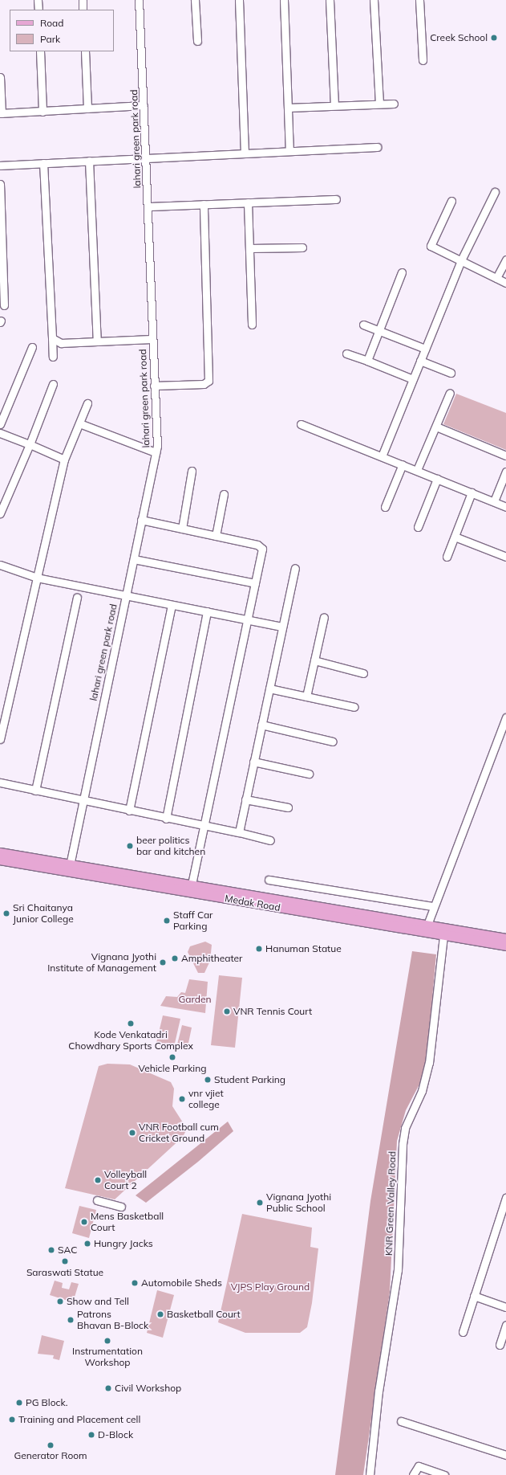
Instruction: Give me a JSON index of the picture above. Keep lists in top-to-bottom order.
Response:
{
  "streets": {
    "main road": ["Medak Road"],
    "street": ["lahari green park road", "KNR Green Valley Road"]
  },
  "crossings": [
    ["lahari green park road", "Medak Road"],
    ["Medak Road", "KNR Green Valley Road"]
  ],
  "parks": ["Garden", "VJPS Play Ground"],
  "places": [
    "Creek School",
    "beer politics bar and kitchen",
    "Sri Chaitanya Junior College",
    "Staff Car Parking",
    "Hanuman Statue",
    "Amphitheater",
    "Vignana Jyothi Institute of Management",
    "VNR Tennis Court",
    "Kode Venkatadri Chowdhary Sports Complex",
    "Vehicle Parking",
    "Student Parking",
    "vnr vjiet college",
    "VNR Football cum Cricket Ground",
    "Volleyball Court 2",
    "Vignana Jyothi Public School",
    "Mens Basketball Court",
    "Hungry Jacks",
    "SAC",
    "Saraswati Statue",
    "Automobile Sheds",
    "Show and Tell",
    "Basketball Court",
    "Patrons Bhavan B-Block",
    "Instrumentation Workshop",
    "Civil Workshop",
    "PG Block.",
    "Training and Placement cell",
    "D-Block",
    "Generator Room"
  ],
  "legend": ["Road", "Park"]
}
